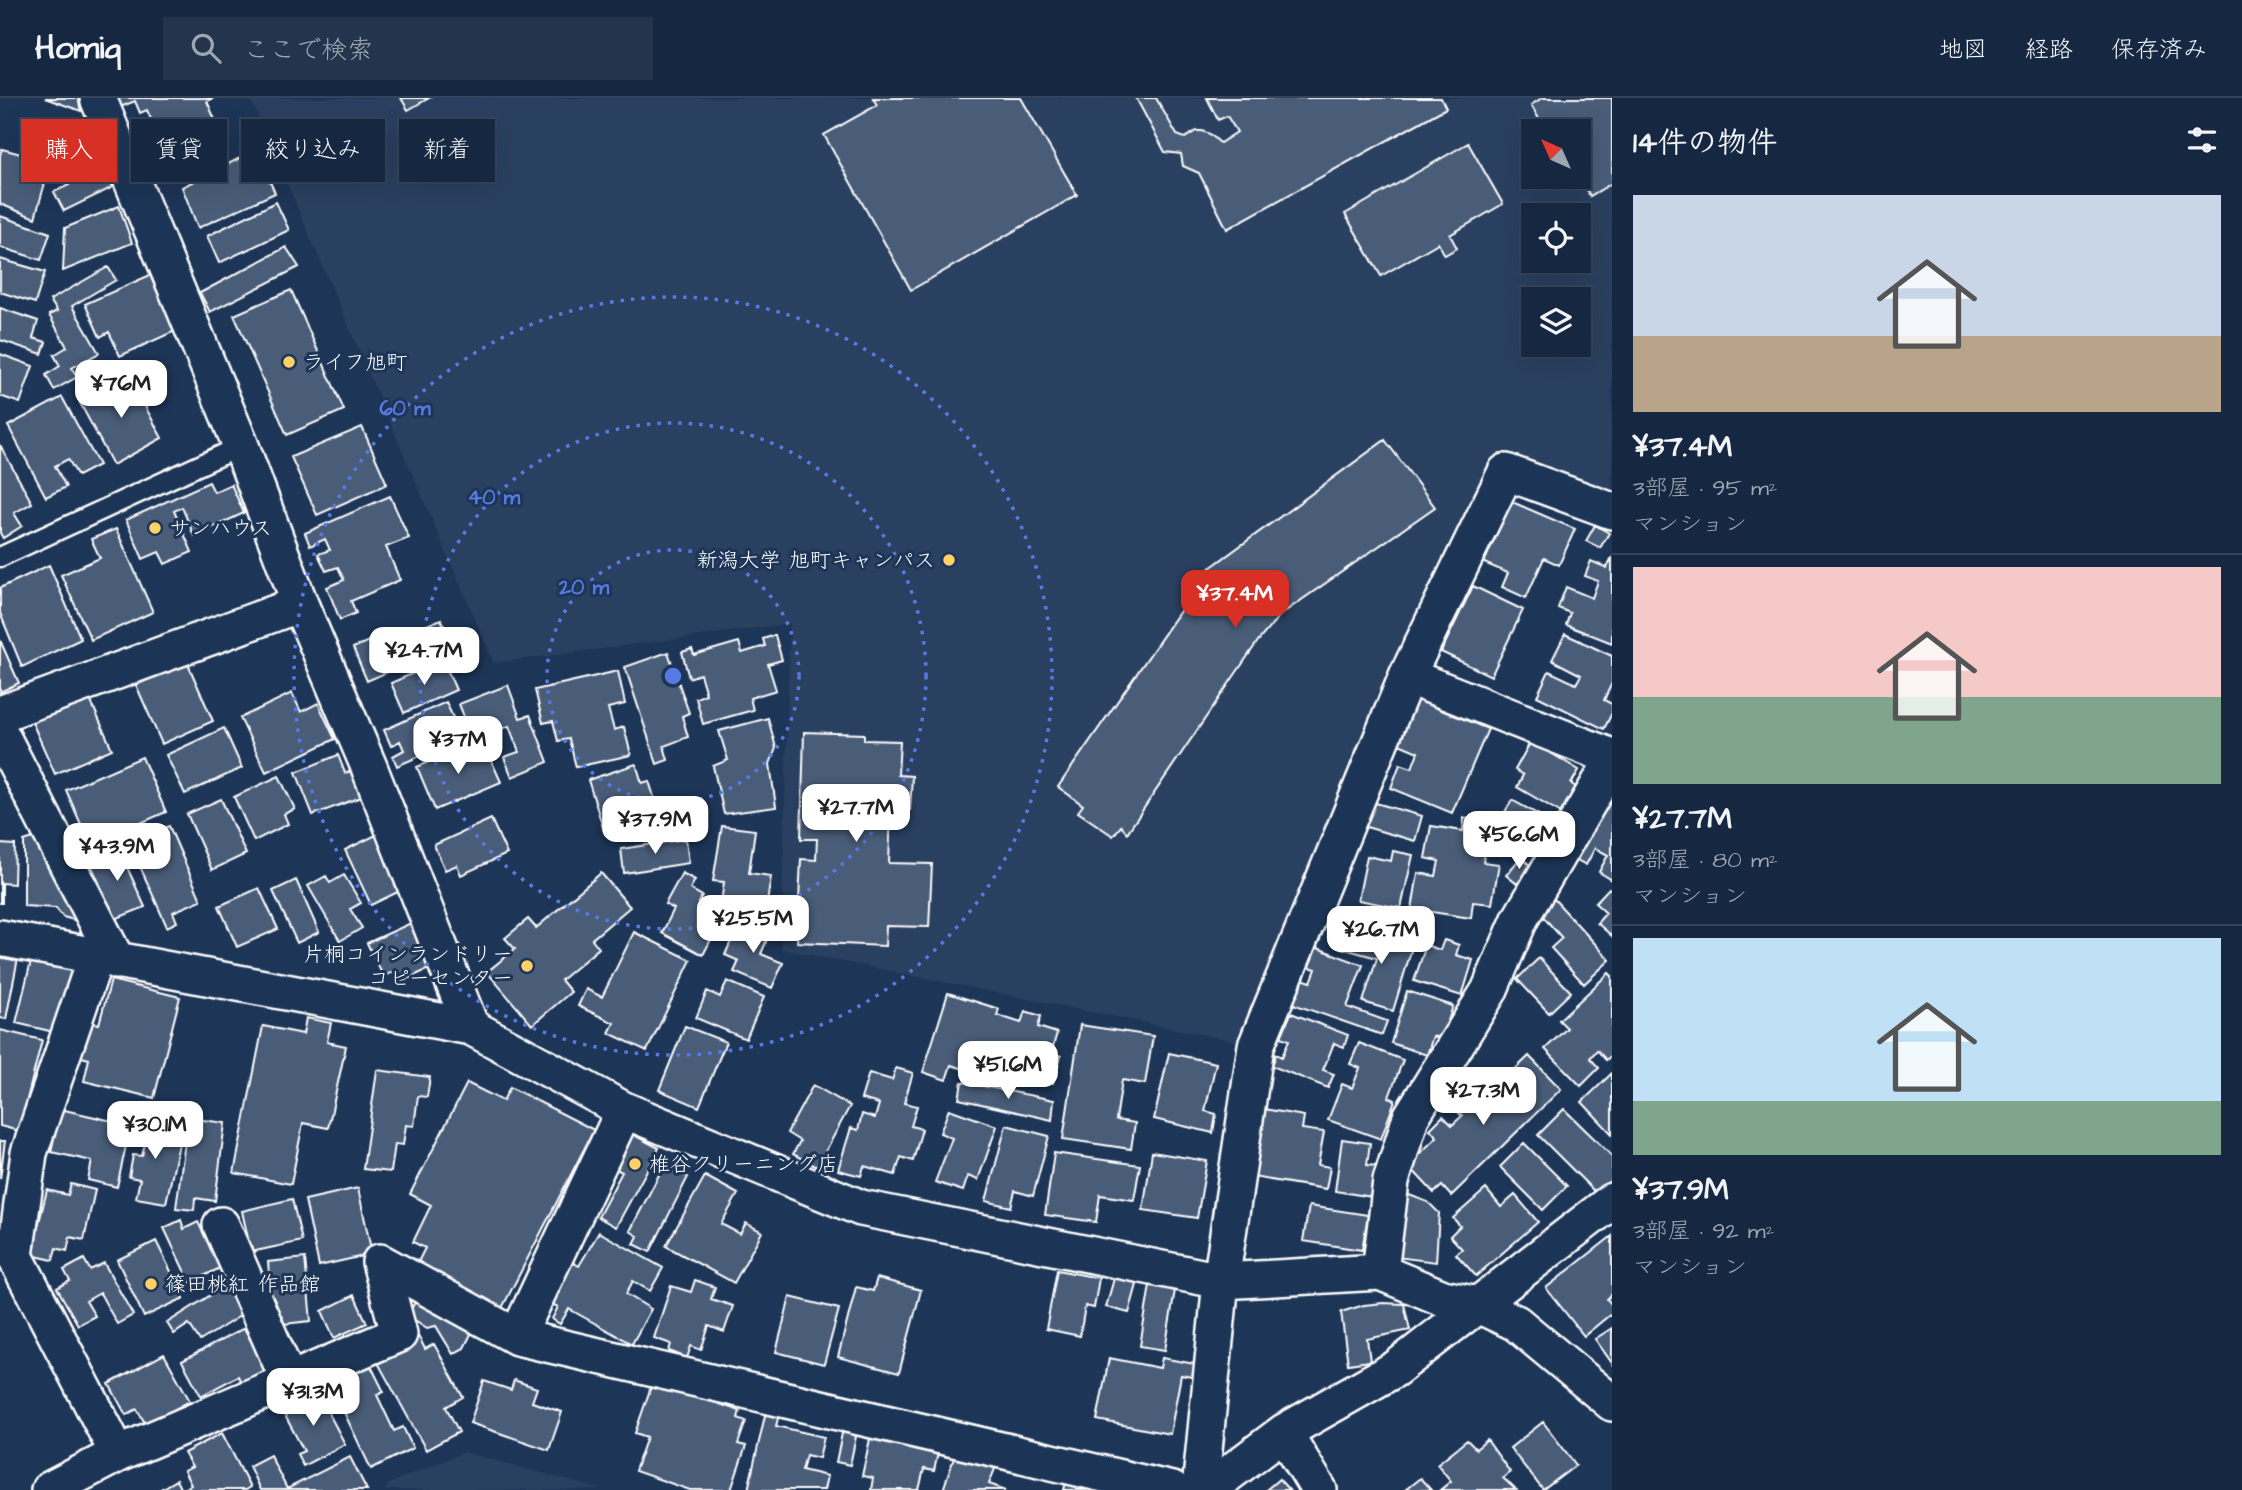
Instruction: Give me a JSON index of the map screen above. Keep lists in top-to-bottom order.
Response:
{
  "places": [
    "ライフ旭町",
    "サンハウス",
    "新潟大学 旭町キャンパス",
    "片桐コインランドリー コピーセンター",
    "椎谷クリーニング店",
    "篠田桃紅 作品館"
  ],
  "north": "top left",
  "page": {
    "header": "Homiq",
    "search": "ここで検索",
    "nav": ["地図", "経路", "保存済み"],
    "heading": "14件の物件",
    "chip": [
      "購入",
      "賃貸",
      "絞り込み",
      "新着"
    ],
    "list": [
      {
        "name": "¥37.4M",
        "note": "3部屋 · 95 m² · マンション"
      },
      {
        "name": "¥27.7M",
        "note": "3部屋 · 80 m² · マンション"
      },
      {
        "name": "¥37.9M",
        "note": "3部屋 · 92 m² · マンション"
      }
    ],
    "price": [
      "¥76M",
      "¥37.4M",
      "¥24.7M",
      "¥37M",
      "¥27.7M",
      "¥37.9M",
      "¥56.6M",
      "¥43.9M",
      "¥25.5M",
      "¥26.7M",
      "¥51.6M",
      "¥27.3M",
      "¥30.1M",
      "¥31.3M"
    ]
  },
  "rings": ["60 m", "40 m", "20 m"]
}
